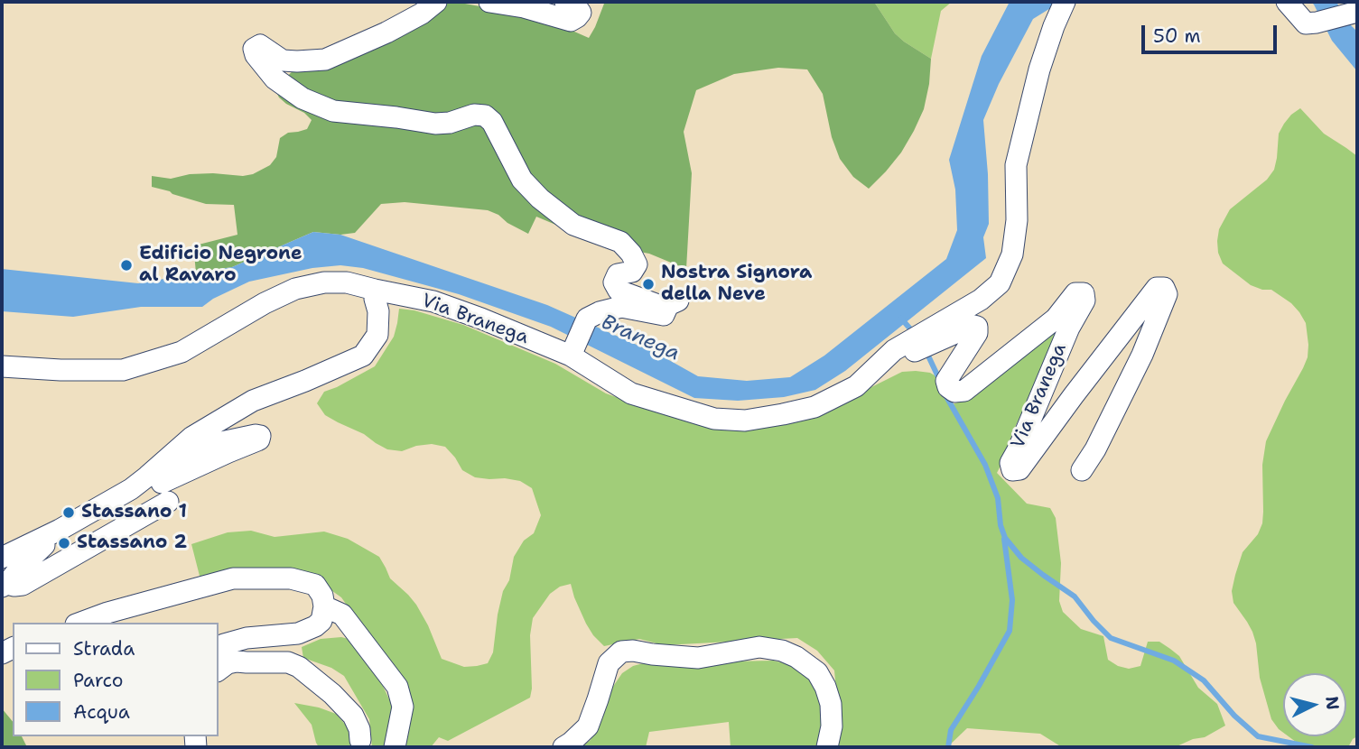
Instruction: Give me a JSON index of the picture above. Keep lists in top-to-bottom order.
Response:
{
  "streets": {
    "street": ["Via Branega"]
  },
  "water": ["Branega"],
  "places": [
    "Edificio Negrone al Ravaro",
    "Nostra Signora della Neve",
    "Stassano 1",
    "Stassano 2"
  ],
  "legend": ["Strada", "Parco", "Acqua"],
  "scale_bar": "50 m",
  "north": "right"
}
